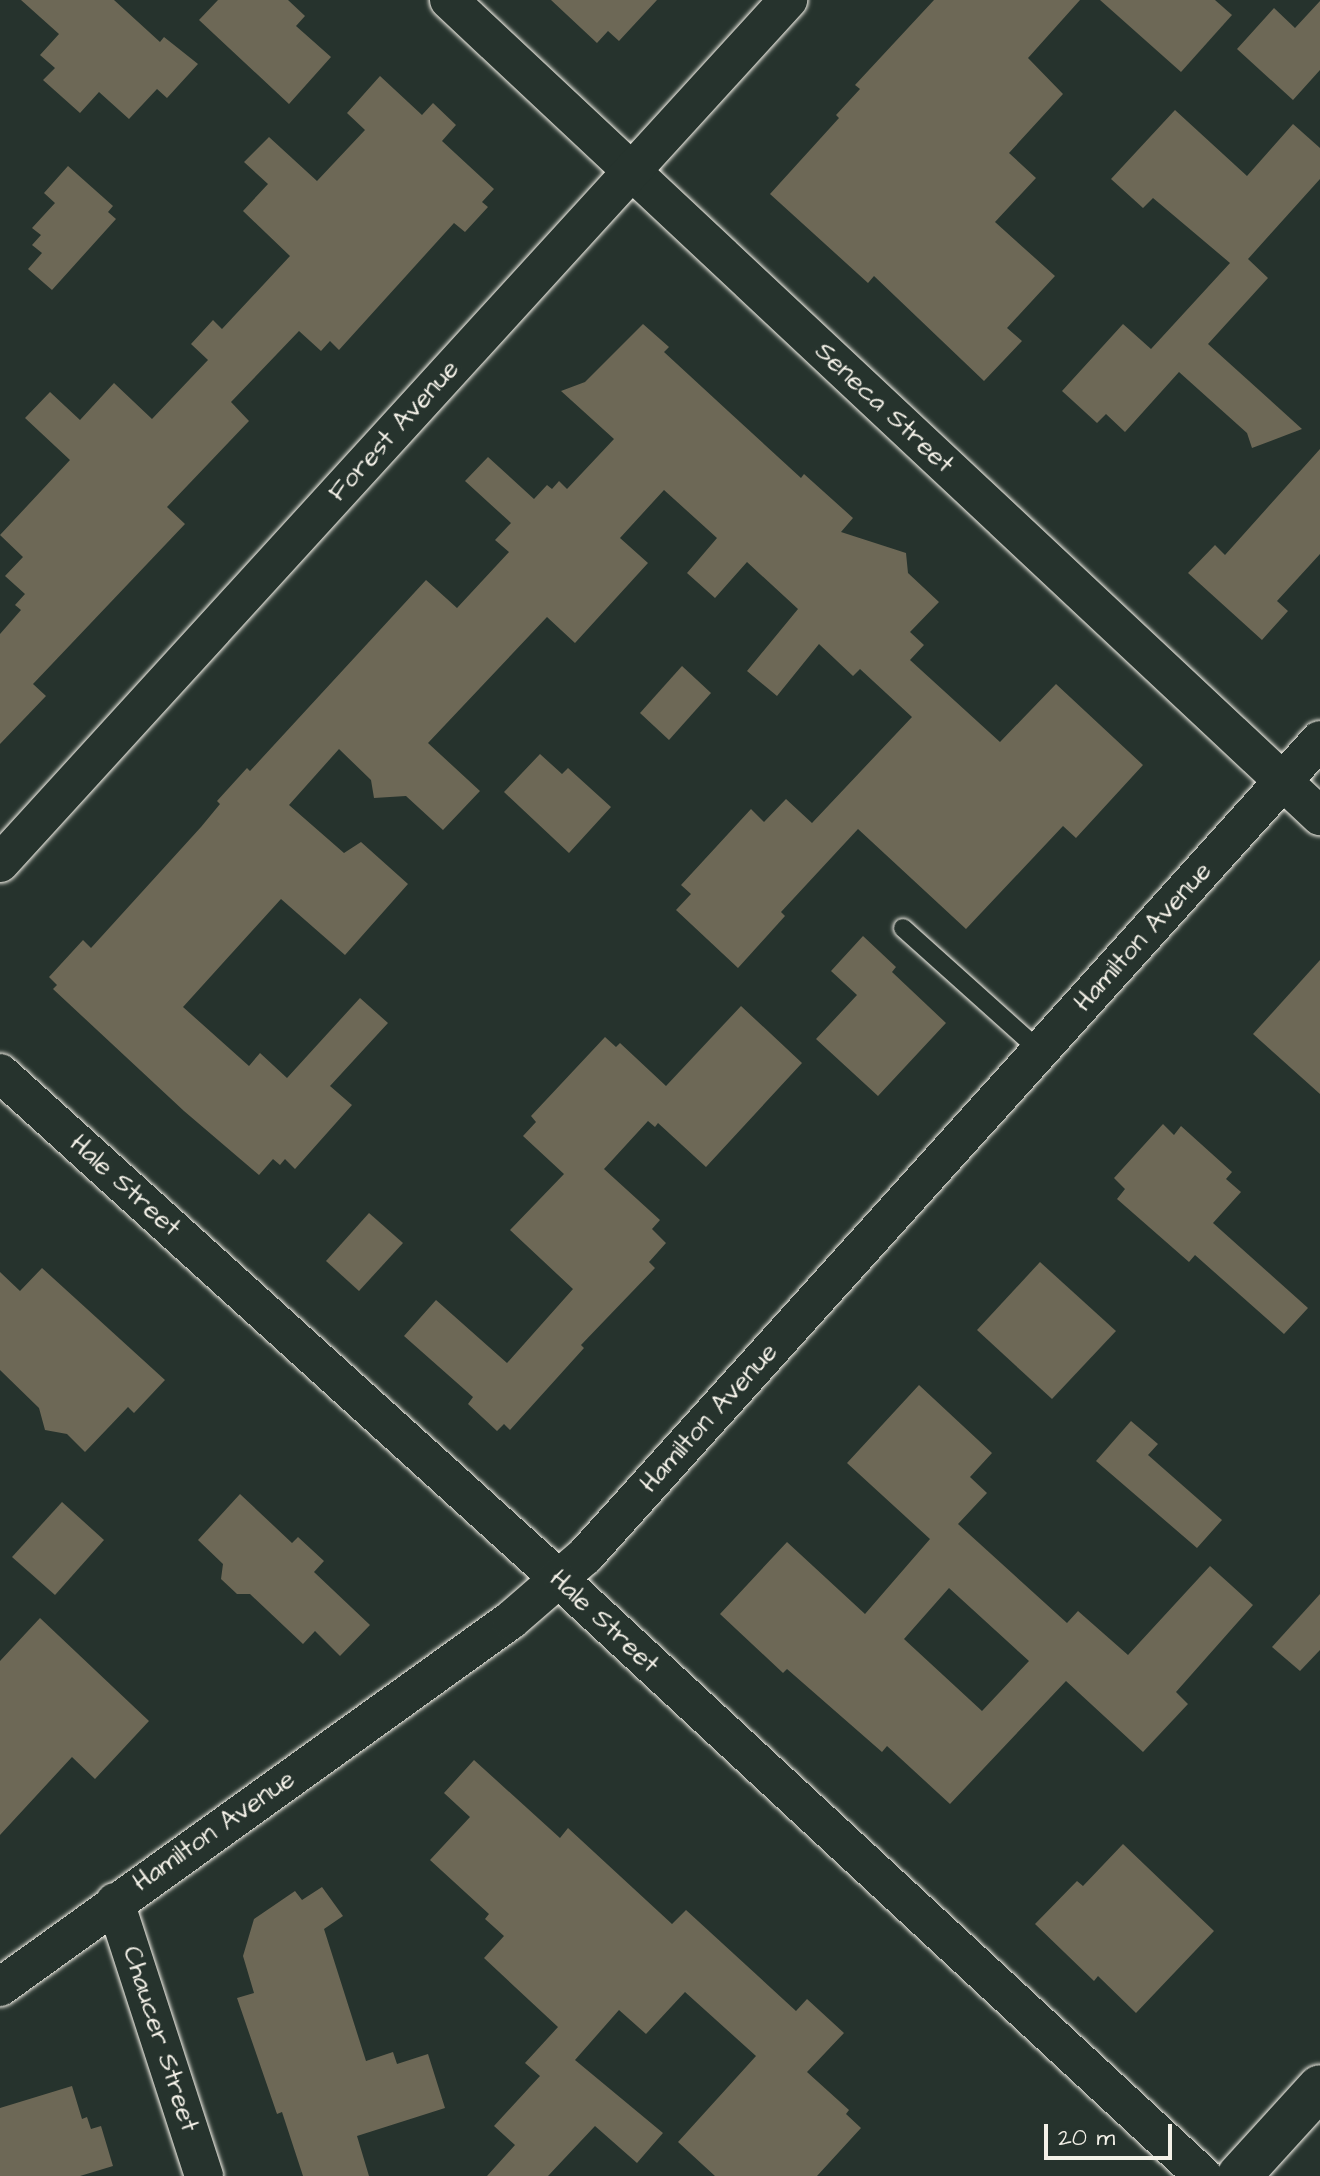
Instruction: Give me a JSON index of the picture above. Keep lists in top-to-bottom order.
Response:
{
  "streets": {
    "street": [
      "Seneca Street",
      "Forest Avenue",
      "Hamilton Avenue",
      "Hale Street",
      "Chaucer Street"
    ]
  },
  "crossings": [
    ["Seneca Street", "Forest Avenue"],
    ["Seneca Street", "Hamilton Avenue"],
    ["Hamilton Avenue", "Hale Street"],
    ["Hamilton Avenue", "Chaucer Street"]
  ],
  "scale_bar": "20 m"
}
